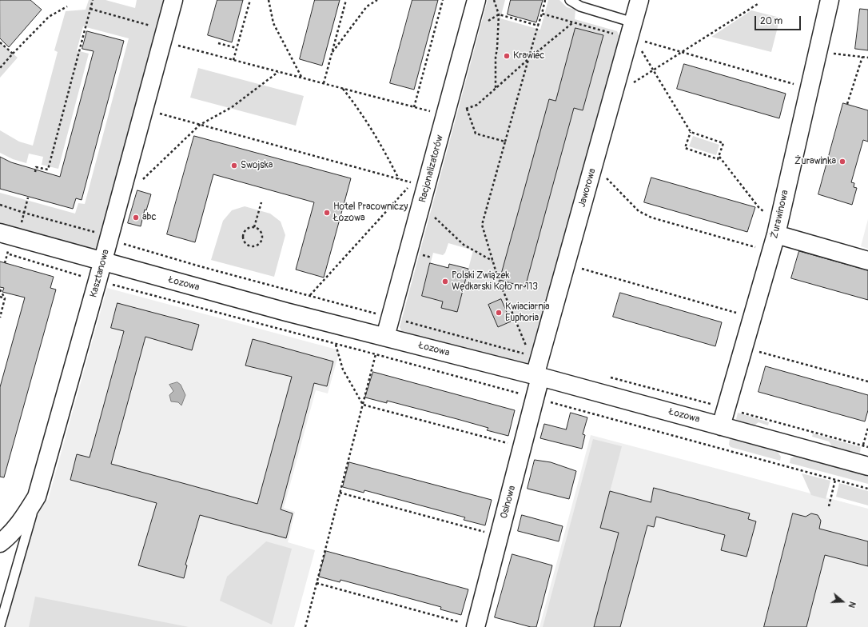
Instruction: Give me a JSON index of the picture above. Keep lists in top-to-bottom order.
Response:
{
  "streets": {
    "street": [
      "Racjonalizatorów",
      "Jaworowa",
      "Żurawinowa",
      "Kasztanowa",
      "Łozowa",
      "Osinowa"
    ]
  },
  "crossings": [
    ["Racjonalizatorów", "Łozowa"],
    ["Jaworowa", "Łozowa"],
    ["Jaworowa", "Osinowa"],
    ["Żurawinowa", "Łozowa"],
    ["Kasztanowa", "Łozowa"],
    ["Łozowa", "Osinowa"]
  ],
  "places": [
    "Krawiec",
    "Żurawinka",
    "Swojska",
    "Hotel Pracowniczy Łozowa",
    "abc",
    "Polski Związek Wędkarski Koło nr 113",
    "Kwiaciarnia Euphoria"
  ],
  "scale_bar": "20 m",
  "north": "right"
}
